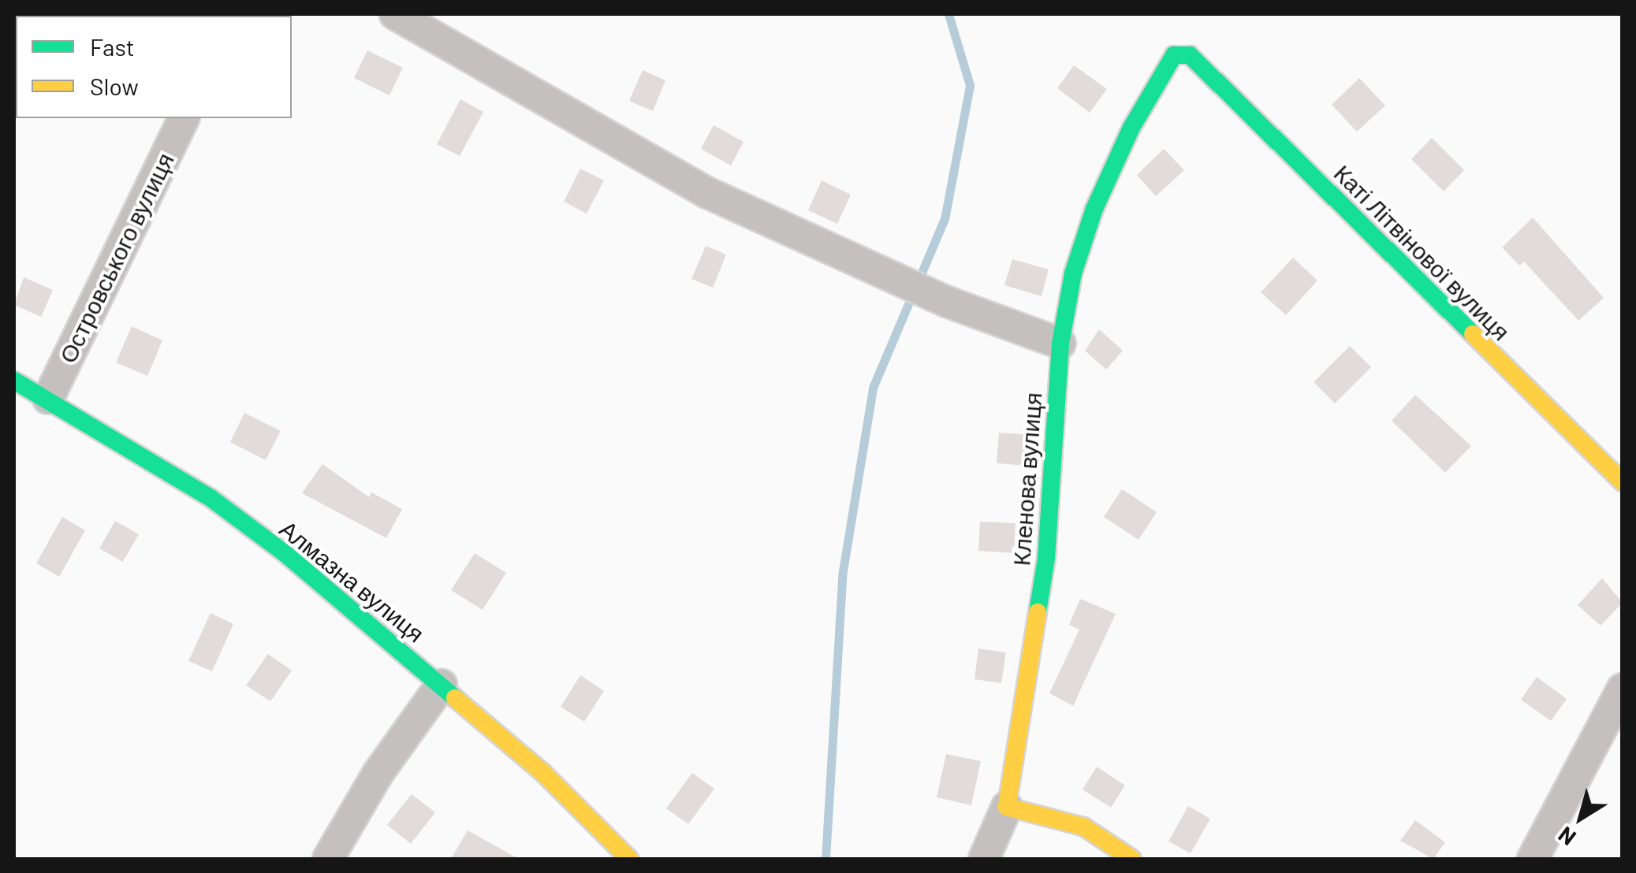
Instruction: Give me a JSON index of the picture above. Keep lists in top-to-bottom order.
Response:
{
  "streets": {
    "street": [
      "Каті Літвінової вулиця",
      "Островського вулиця",
      "Кленова вулиця",
      "Алмазна вулиця"
    ]
  },
  "crossings": [
    ["Каті Літвінової вулиця", "Кленова вулиця"],
    ["Островського вулиця", "Алмазна вулиця"]
  ],
  "legend": ["Fast", "Slow"],
  "north": "bottom left"
}
